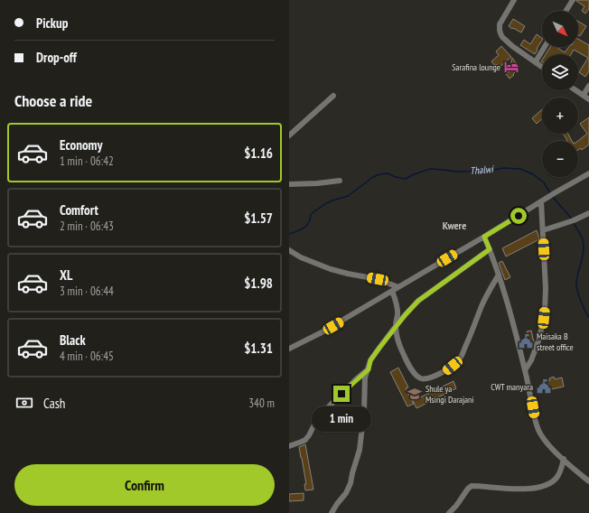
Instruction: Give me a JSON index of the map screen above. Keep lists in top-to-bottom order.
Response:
{
  "districts": ["Kwere"],
  "water": ["Thalwi"],
  "places": {
    "hotel": ["Sarafina lounge"],
    "public building": ["Maisaka B street office", "CWT manyara"],
    "school or university": ["Shule ya Msingi Darajani"]
  },
  "north": "bottom right",
  "page": {
    "banner": ["Pickup", "Drop-off"],
    "map_buttons": ["+", "−"],
    "heading": "Choose a ride",
    "list": [
      {
        "name": "Economy",
        "note": "1 min · 06:42",
        "value": "$1.16"
      },
      {
        "name": "Comfort",
        "note": "2 min · 06:43",
        "value": "$1.57"
      },
      {
        "name": "XL",
        "note": "3 min · 06:44",
        "value": "$1.98"
      },
      {
        "name": "Black",
        "note": "4 min · 06:45",
        "value": "$1.31"
      }
    ],
    "pay": ["Cash", "340 m"],
    "bubble": "1 min",
    "buttons": "Confirm"
  }
}
